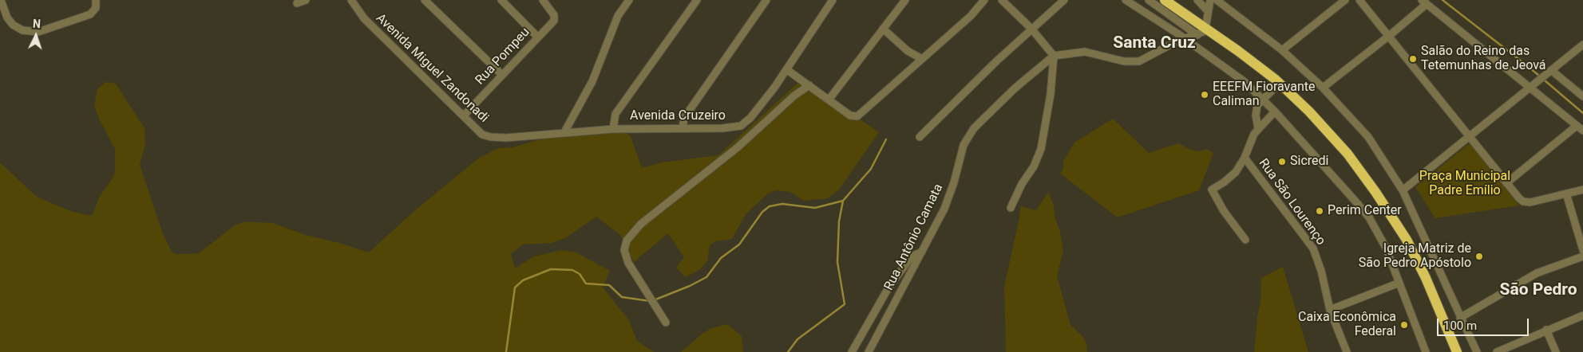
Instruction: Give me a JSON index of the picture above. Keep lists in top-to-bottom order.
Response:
{
  "streets": {
    "street": [
      "Rua Pompeu",
      "Avenida Miguel Zandonadi",
      "Avenida Cruzeiro",
      "Rua São Lourenço",
      "Rua Antônio Camata"
    ]
  },
  "crossings": [
    ["Rua Pompeu", "Avenida Miguel Zandonadi"],
    ["Avenida Miguel Zandonadi", "Avenida Cruzeiro"]
  ],
  "districts": ["Santa Cruz", "São Pedro"],
  "parks": ["Praça Municipal Padre Emílio"],
  "places": [
    "Salão do Reino das Tetemunhas de Jeová",
    "EEEFM Fioravante Caliman",
    "Sicredi",
    "Perim Center",
    "Igreja Matriz de São Pedro Apóstolo",
    "Caixa Econômica Federal"
  ],
  "scale_bar": "100 m",
  "north": "top"
}
